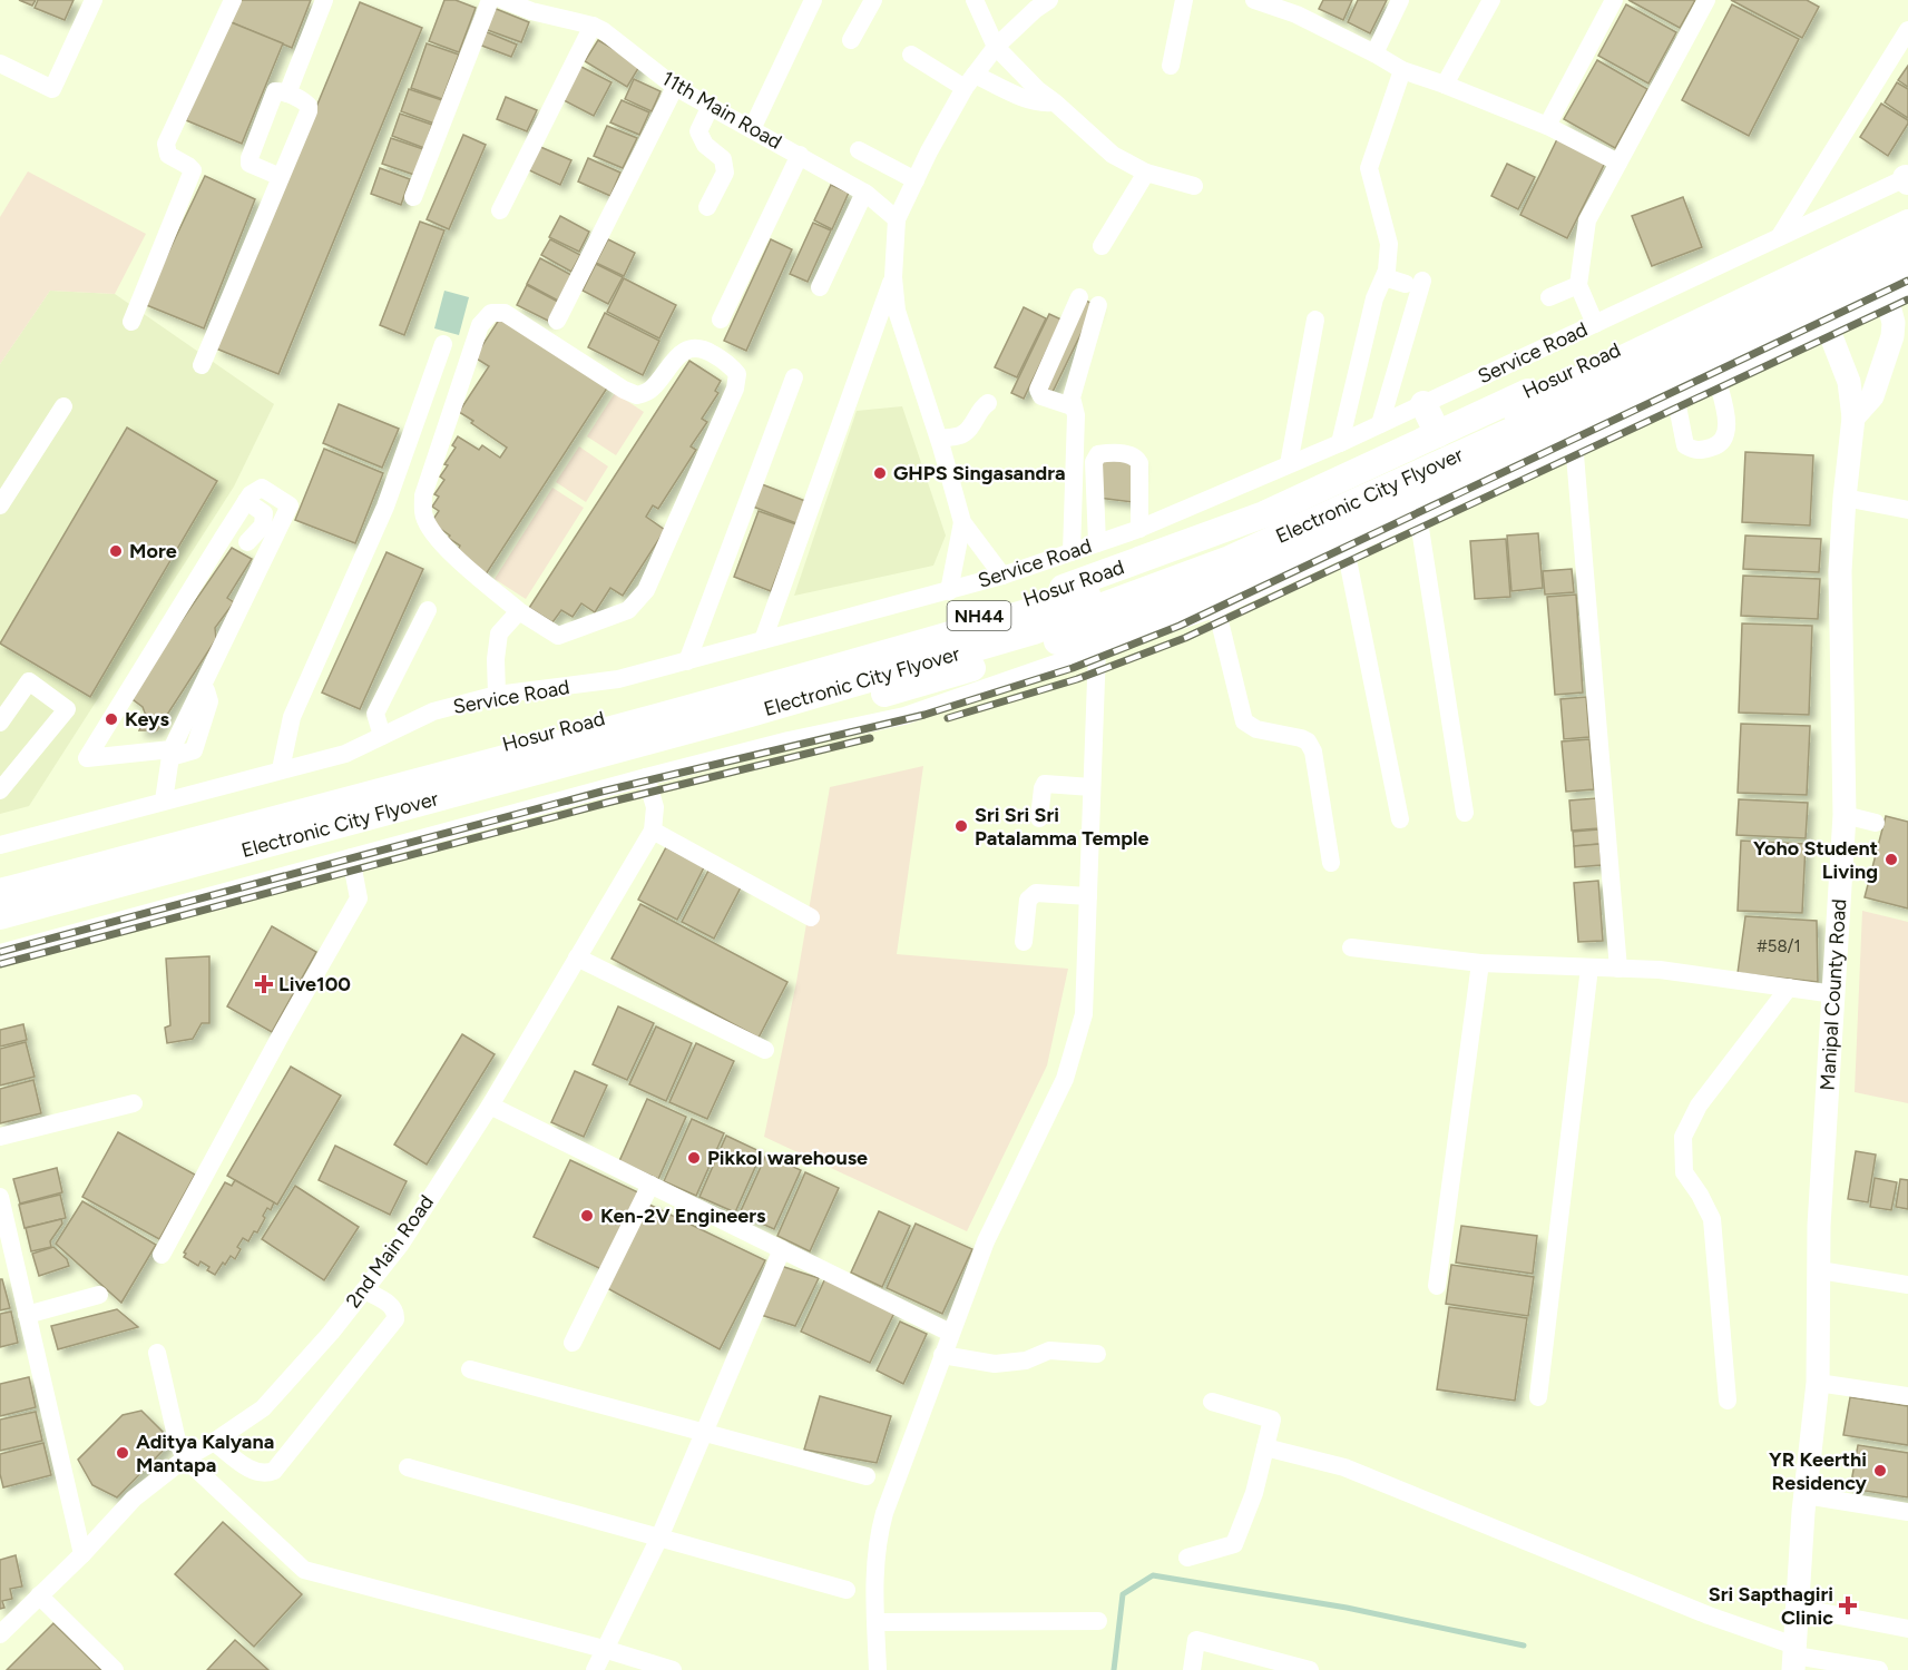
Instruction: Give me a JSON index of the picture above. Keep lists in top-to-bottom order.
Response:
{
  "streets": {
    "highway": ["Hosur Road", "Electronic City Flyover", "NH44"],
    "main road": ["Manipal County Road"],
    "street": ["11th Main Road", "Service Road", "2nd Main Road"]
  },
  "crossings": [
    ["NH44", "Manipal County Road"]
  ],
  "places": {
    "other": [
      "GHPS Singasandra",
      "More",
      "Keys",
      "Sri Sri Sri Patalamma Temple",
      "Yoho Student Living",
      "Pikkol warehouse",
      "Ken-2V Engineers",
      "Aditya Kalyana Mantapa",
      "YR Keerthi Residency"
    ],
    "health": ["Live100", "Sri Sapthagiri Clinic"]
  },
  "house_numbers": ["#58/1"]
}
